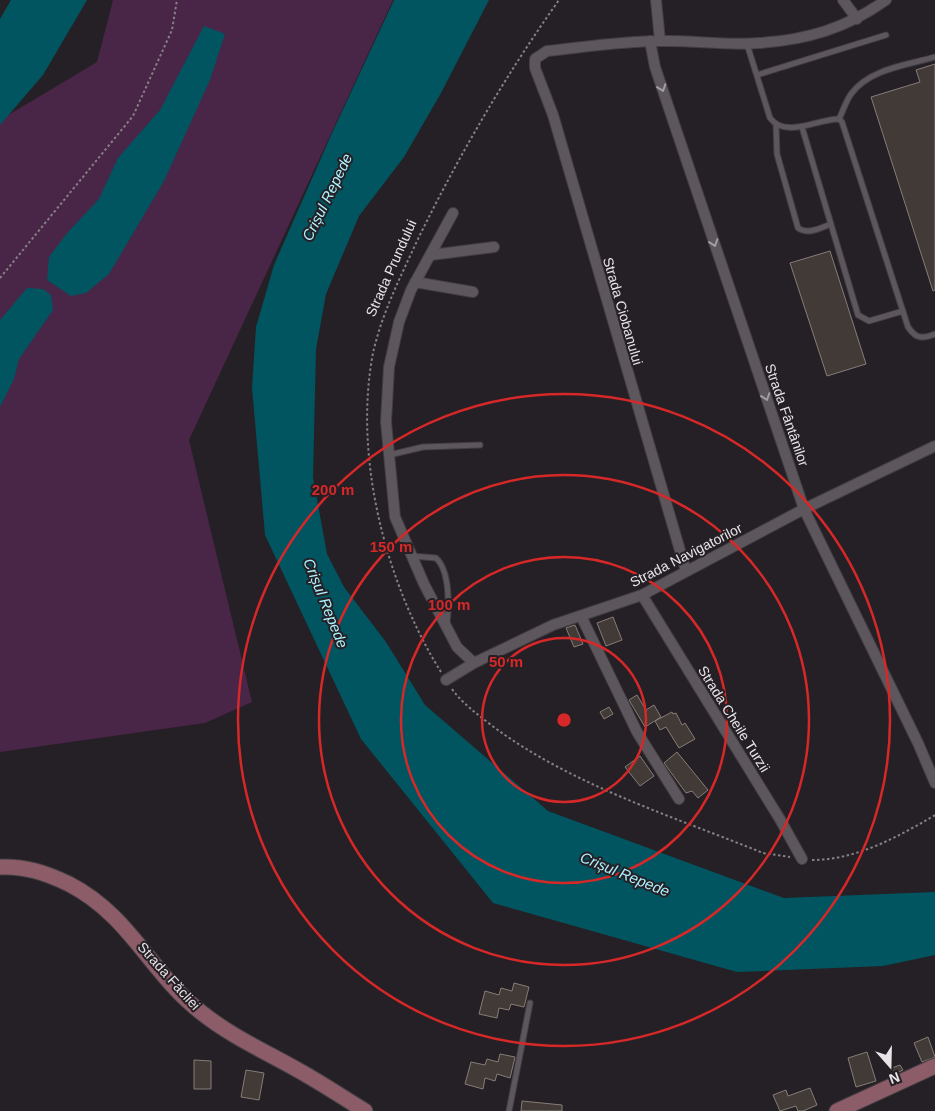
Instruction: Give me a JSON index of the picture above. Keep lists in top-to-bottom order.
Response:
{
  "streets": {
    "street": [
      "Strada Prundului",
      "Strada Ciobanului",
      "Strada Fântânilor",
      "Strada Navigatorilor",
      "Strada Cheile Turzii",
      "Strada Făcliei"
    ]
  },
  "crossings": [
    ["Strada Prundului", "Strada Navigatorilor"],
    ["Strada Ciobanului", "Strada Fântânilor"],
    ["Strada Ciobanului", "Strada Navigatorilor"],
    ["Strada Fântânilor", "Strada Navigatorilor"],
    ["Strada Navigatorilor", "Strada Cheile Turzii"]
  ],
  "one_way": ["Strada Fântânilor"],
  "water": ["Crișul Repede"],
  "north": "bottom",
  "rings": [
    "200 m",
    "150 m",
    "100 m",
    "50 m"
  ]
}
